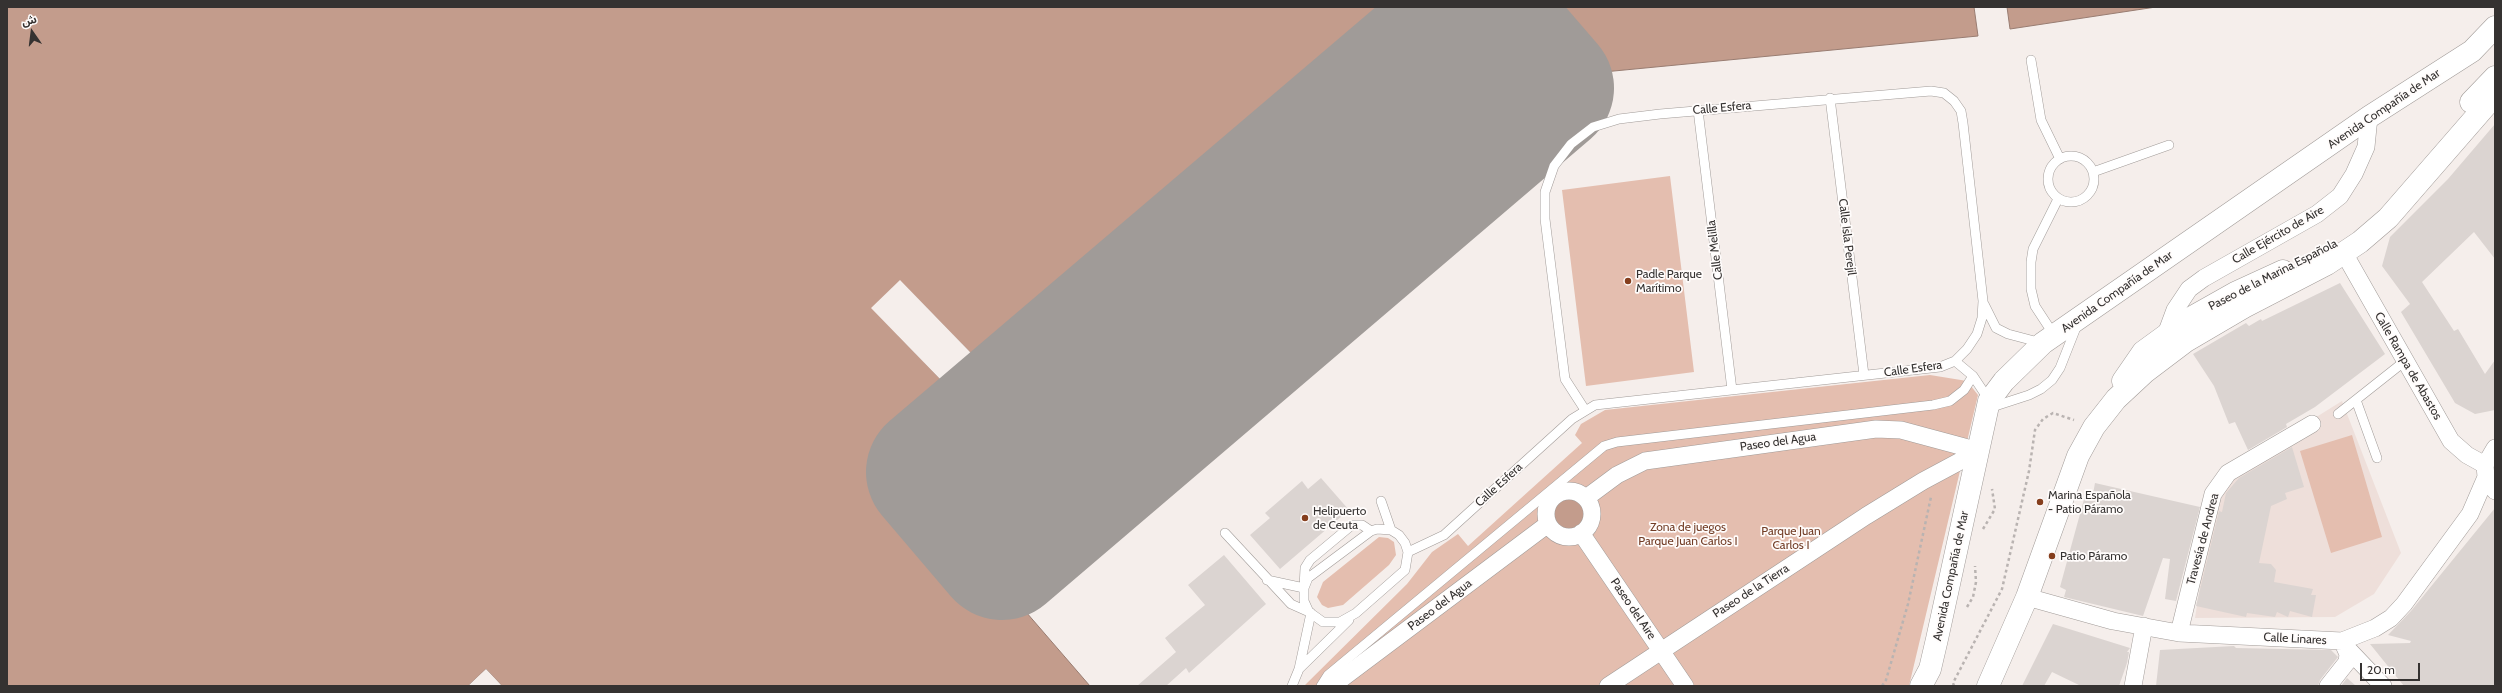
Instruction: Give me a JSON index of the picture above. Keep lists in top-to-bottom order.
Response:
{
  "streets": {
    "main road": ["Avenida Compañía de Mar", "Paseo de la Marina Española"],
    "street": [
      "Calle Ejército de Aire",
      "Calle Rampa de Abastos",
      "Paseo del Agua",
      "Travesía de Andrea",
      "Paseo de la Tierra",
      "Paseo del Aire",
      "Calle Linares"
    ],
    "lane": ["Calle Esfera", "Calle Isla Perejil", "Calle Melilla"]
  },
  "crossings": [
    ["Calle Esfera", "Avenida Compañía de Mar"],
    ["Calle Esfera", "Calle Isla Perejil"],
    ["Calle Esfera", "Calle Melilla"],
    ["Avenida Compañía de Mar", "Calle Ejército de Aire"],
    ["Avenida Compañía de Mar", "Paseo del Agua"],
    ["Avenida Compañía de Mar", "Paseo de la Tierra"],
    ["Calle Ejército de Aire", "Paseo de la Marina Española"],
    ["Paseo de la Marina Española", "Calle Rampa de Abastos"],
    ["Paseo de la Marina Española", "Calle Linares"],
    ["Calle Rampa de Abastos", "Calle Linares"],
    ["Paseo del Agua", "Paseo de la Tierra"],
    ["Paseo del Agua", "Paseo del Aire"],
    ["Travesía de Andrea", "Calle Linares"],
    ["Paseo de la Tierra", "Paseo del Aire"]
  ],
  "parks": ["Zona de juegos Parque Juan Carlos I", "Parque Juan Carlos I"],
  "places": [
    "Padle Parque Marítimo",
    "Marina Española - Patio Páramo",
    "Helipuerto de Ceuta",
    "Patio Páramo"
  ],
  "scale_bar": "20 m",
  "north": "top"
}
